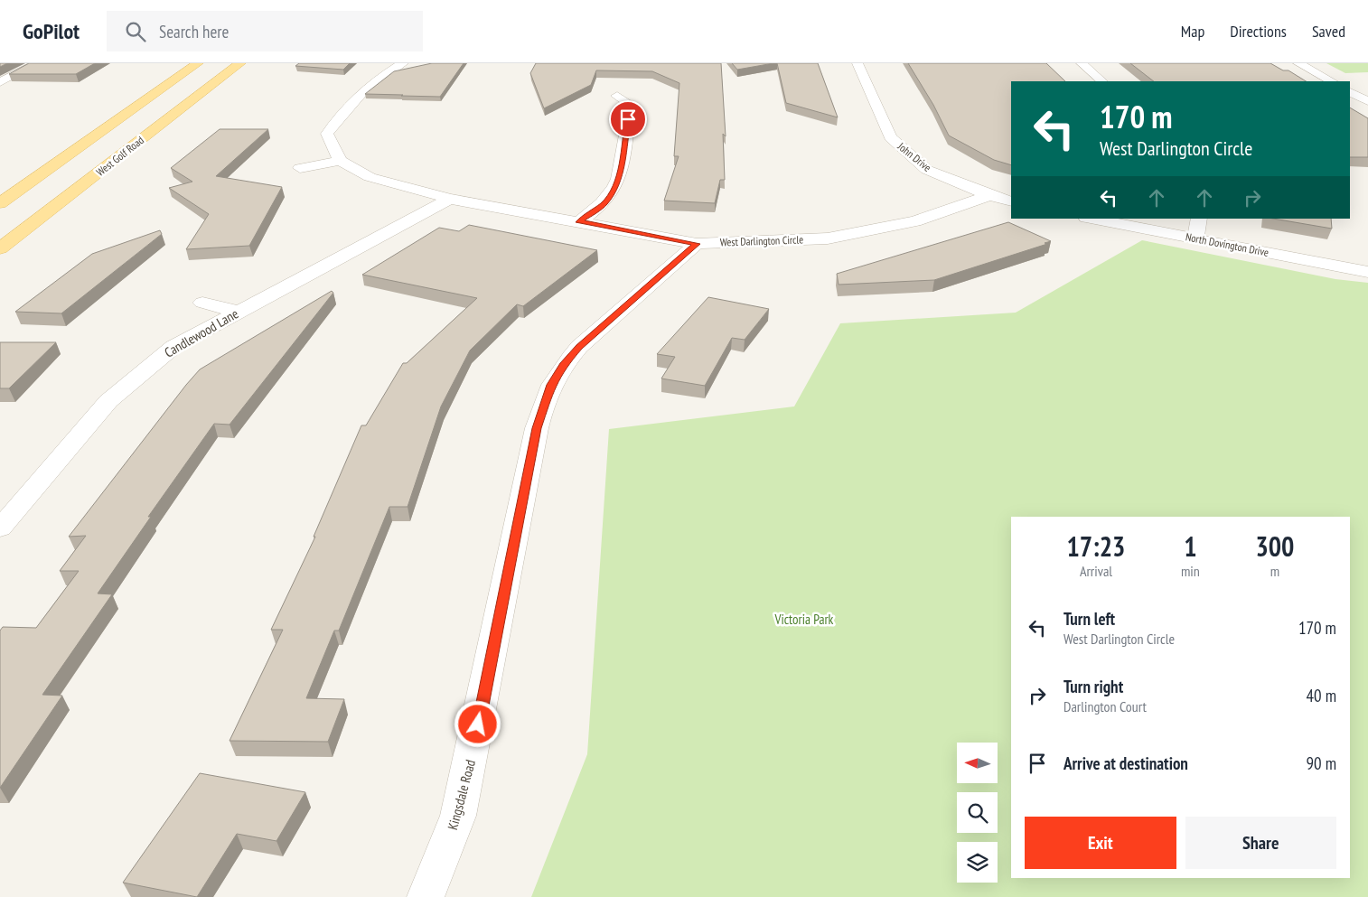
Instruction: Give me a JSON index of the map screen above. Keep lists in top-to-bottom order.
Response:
{
  "streets": {
    "main road": ["West Golf Road"],
    "street": [
      "John Drive",
      "West Darlington Circle",
      "North Dovington Drive",
      "Candlewood Lane",
      "Kingsdale Road"
    ]
  },
  "crossings": [
    ["John Drive", "West Darlington Circle"],
    ["West Darlington Circle", "Candlewood Lane"],
    ["West Darlington Circle", "Kingsdale Road"]
  ],
  "parks": ["Victoria Park"],
  "north": "left",
  "page": {
    "header": "GoPilot",
    "search": "Search here",
    "nav": ["Map", "Directions", "Saved"],
    "turn": ["170 m", "West Darlington Circle"],
    "eta": [
      "17:23",
      "Arrival",
      "1",
      "min",
      "300",
      "m"
    ],
    "list": [
      {
        "name": "Turn left",
        "note": "West Darlington Circle",
        "value": "170 m"
      },
      {
        "name": "Turn right",
        "note": "Darlington Court",
        "value": "40 m"
      },
      {
        "name": "Arrive at destination",
        "value": "90 m"
      }
    ],
    "buttons": ["Exit", "Share"]
  }
}
